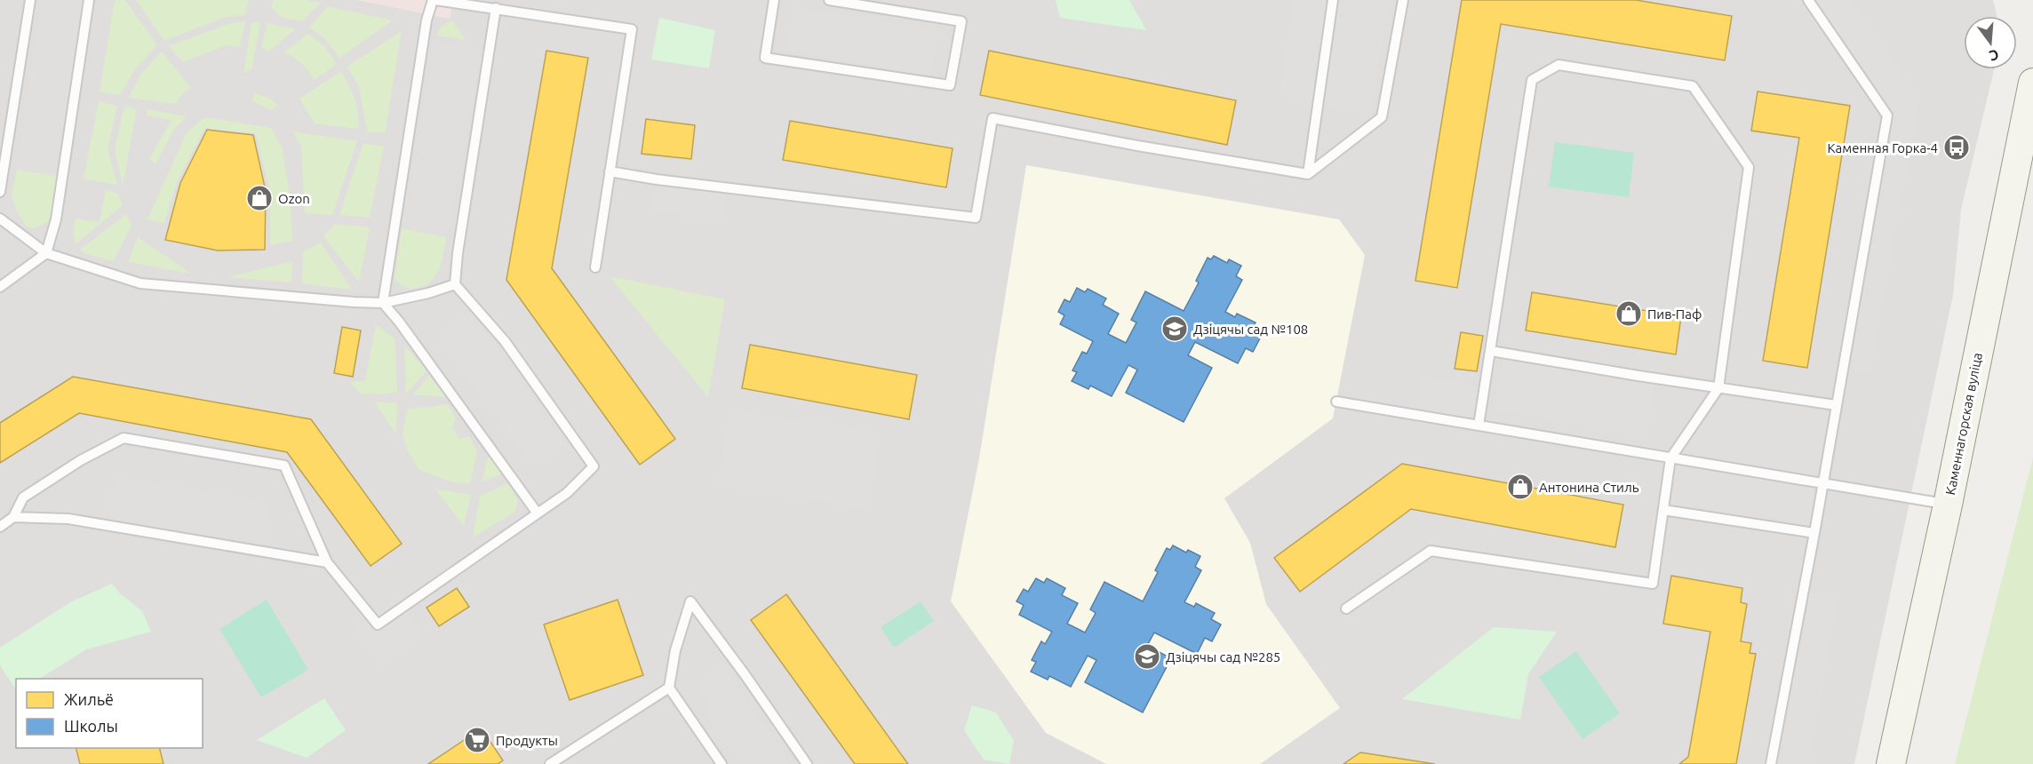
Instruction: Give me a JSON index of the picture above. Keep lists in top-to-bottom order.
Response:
{
  "streets": {
    "main road": ["Каменнагорская вуліца"]
  },
  "places": {
    "bus stop": ["Каменная Горка-4"],
    "shop": ["Ozon", "Пив-Паф", "Антонина Стиль"],
    "school or university": ["Дзіцячы сад №108", "Дзіцячы сад №285"],
    "supermarket": ["Продукты"]
  },
  "legend": ["Жильё", "Школы"],
  "north": "bottom"
}
